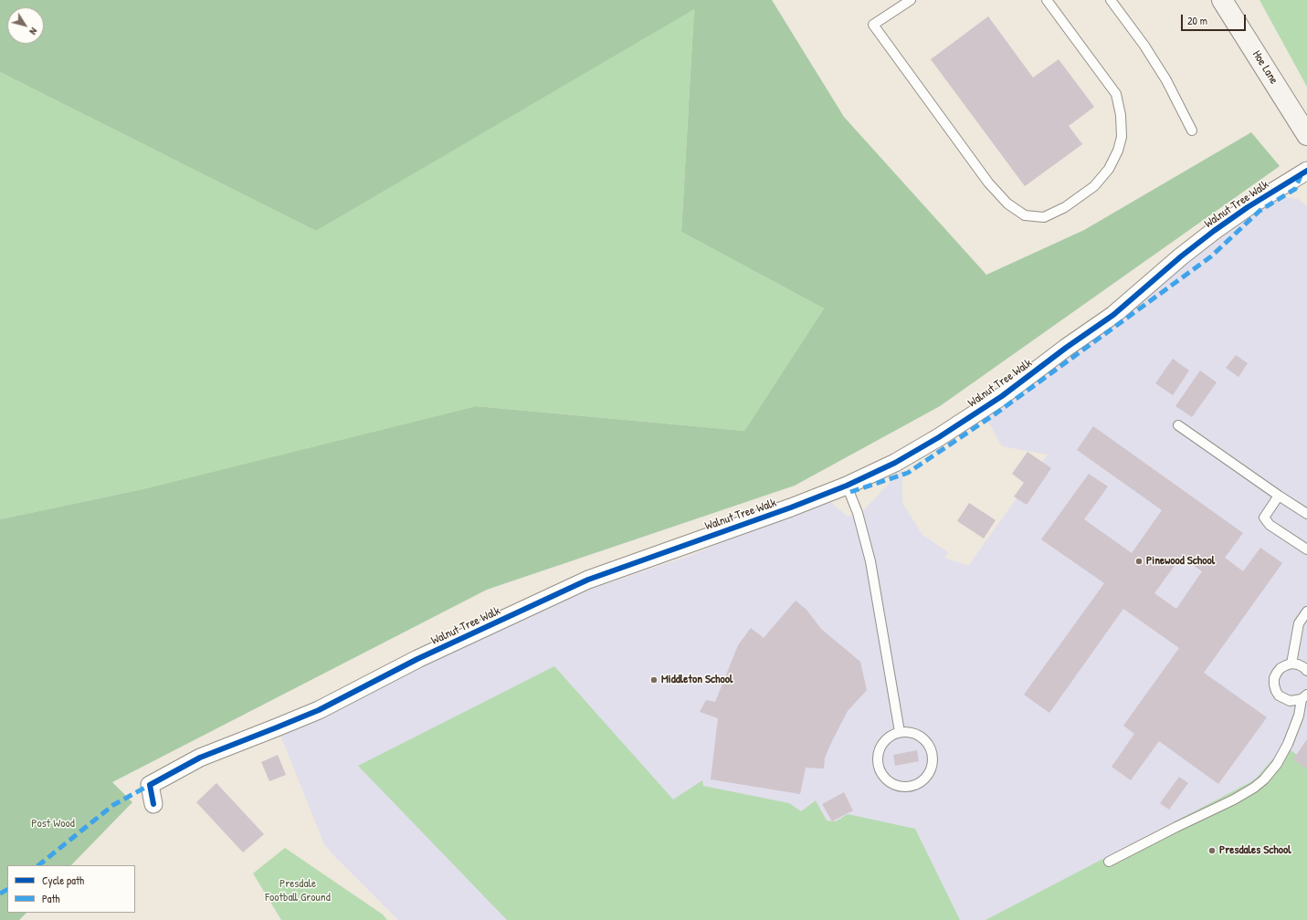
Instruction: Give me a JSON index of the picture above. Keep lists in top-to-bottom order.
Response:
{
  "streets": {
    "street": ["Hoe Lane", "Walnut Tree Walk"]
  },
  "parks": ["Post Wood", "Presdale Football Ground"],
  "places": ["Pinewood School", "Middleton School", "Presdales School"],
  "legend": ["Cycle path", "Path"],
  "scale_bar": "20 m",
  "north": "bottom right"
}
